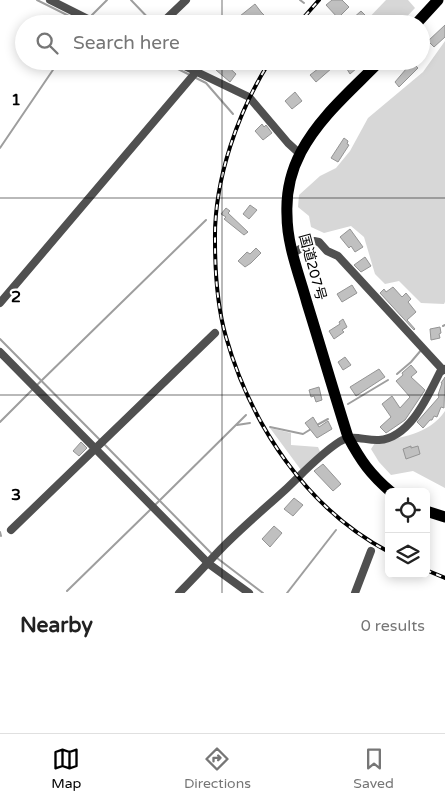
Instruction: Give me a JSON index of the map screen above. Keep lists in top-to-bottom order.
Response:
{
  "streets": {
    "highway": ["国道207号"]
  },
  "page": {
    "search": "Search here",
    "heading": ["Nearby", "0 results"],
    "nav": ["Map", "Directions", "Saved"]
  },
  "grid": {
    "rows": ["1", "2", "3"]
  }
}
